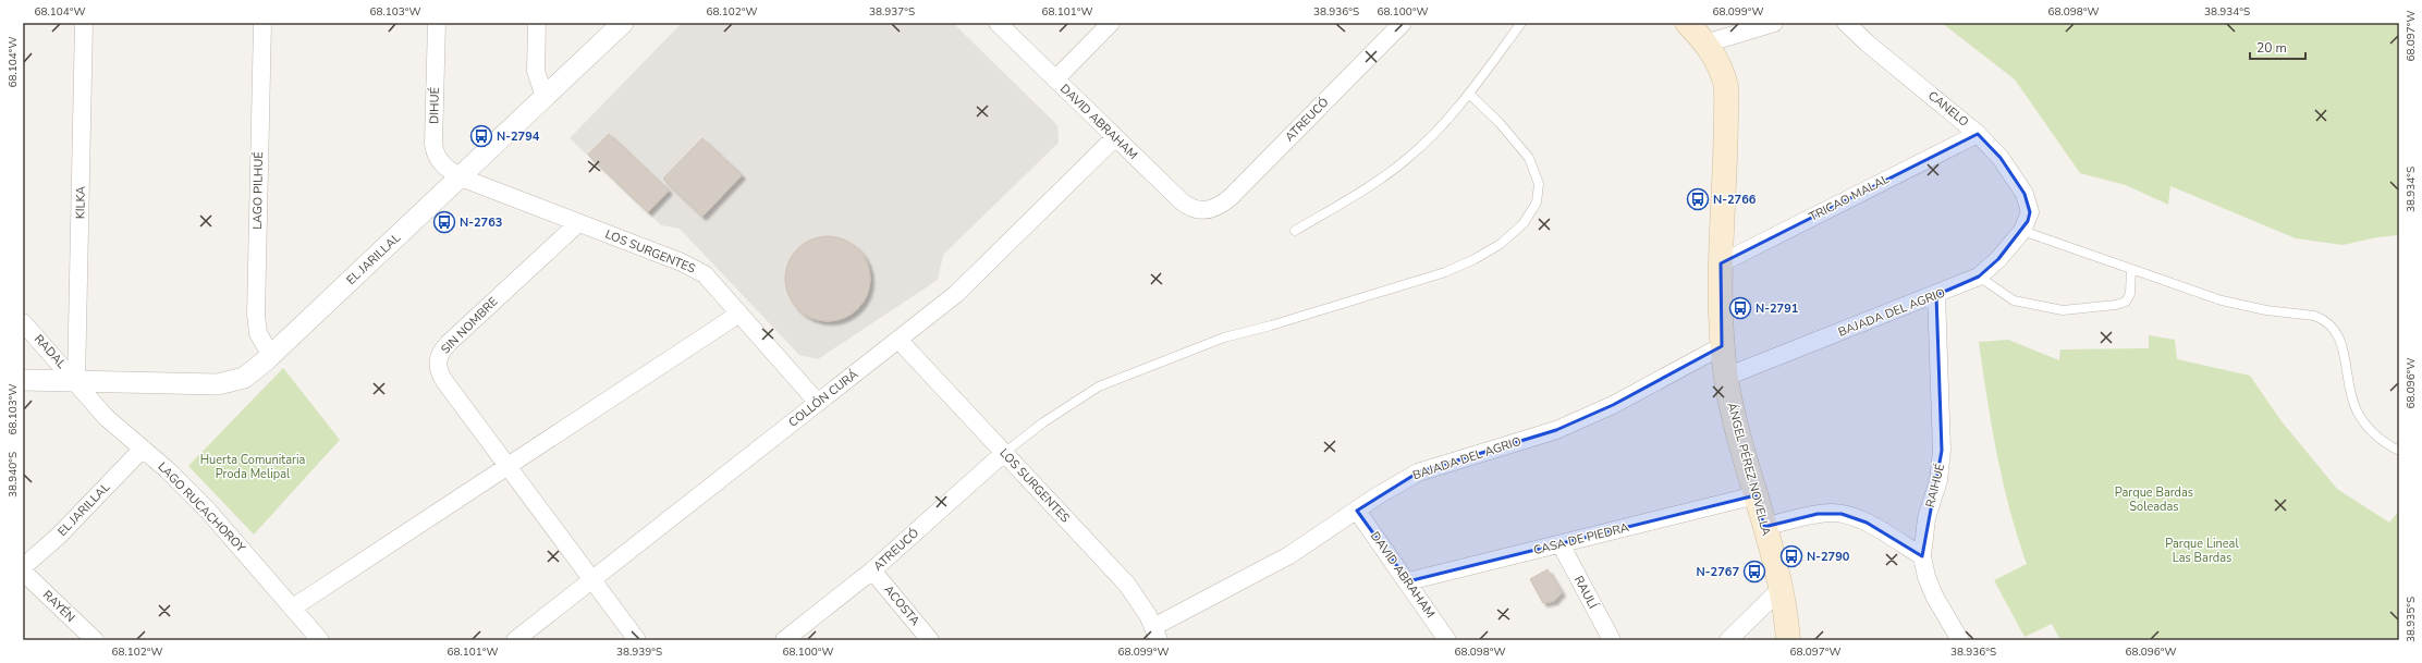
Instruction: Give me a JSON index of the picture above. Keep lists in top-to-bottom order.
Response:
{
  "streets": {
    "main road": ["ÁNGEL PÉREZ NOVELLA"],
    "street": [
      "DIHUÉ",
      "CANELO",
      "ATREUCÓ",
      "DAVID ABRAHAM",
      "LAGO PILHUÉ",
      "TRICAO MALAL",
      "KILKA",
      "LOS SURGENTES",
      "EL JARILLAL",
      "BAJADA DEL AGRIO",
      "SIN NOMBRE",
      "RADAL",
      "COLLÓN CURÁ",
      "RAIHUÉ",
      "LAGO RUCACHOROY",
      "CASA DE PIEDRA",
      "RAULÍ",
      "ACOSTA",
      "RAYÉN"
    ]
  },
  "crossings": [
    ["DIHUÉ", "LOS SURGENTES"],
    ["DIHUÉ", "EL JARILLAL"],
    ["CANELO", "TRICAO MALAL"],
    ["CANELO", "BAJADA DEL AGRIO"],
    ["ATREUCÓ", "DAVID ABRAHAM"],
    ["ATREUCÓ", "LOS SURGENTES"],
    ["ATREUCÓ", "ACOSTA"],
    ["DAVID ABRAHAM", "BAJADA DEL AGRIO"],
    ["DAVID ABRAHAM", "COLLÓN CURÁ"],
    ["DAVID ABRAHAM", "CASA DE PIEDRA"],
    ["LAGO PILHUÉ", "EL JARILLAL"],
    ["TRICAO MALAL", "ÁNGEL PÉREZ NOVELLA"],
    ["KILKA", "EL JARILLAL"],
    ["KILKA", "RADAL"],
    ["KILKA", "LAGO RUCACHOROY"],
    ["LOS SURGENTES", "EL JARILLAL"],
    ["LOS SURGENTES", "BAJADA DEL AGRIO"],
    ["LOS SURGENTES", "SIN NOMBRE"],
    ["LOS SURGENTES", "COLLÓN CURÁ"],
    ["EL JARILLAL", "RADAL"],
    ["EL JARILLAL", "LAGO RUCACHOROY"],
    ["BAJADA DEL AGRIO", "ÁNGEL PÉREZ NOVELLA"],
    ["BAJADA DEL AGRIO", "RAIHUÉ"],
    ["SIN NOMBRE", "COLLÓN CURÁ"],
    ["RADAL", "LAGO RUCACHOROY"],
    ["ÁNGEL PÉREZ NOVELLA", "CASA DE PIEDRA"],
    ["CASA DE PIEDRA", "RAULÍ"]
  ],
  "parks": ["Huerta Comunitaria Proda Melipal", "Parque Bardas Soleadas", "Parque Lineal Las Bardas"],
  "places": {
    "bus stop": [
      "N-2794",
      "N-2766",
      "N-2763",
      "N-2791",
      "N-2790",
      "N-2767"
    ]
  },
  "scale_bar": "20 m",
  "coordinates": [
    "68.104°W",
    "68.103°W",
    "68.102°W",
    "38.937°S",
    "68.101°W",
    "38.936°S",
    "68.100°W",
    "68.099°W",
    "68.098°W",
    "38.934°S",
    "68.097°W",
    "68.096°W",
    "38.940°S",
    "38.935°S",
    "38.939°S"
  ]
}
